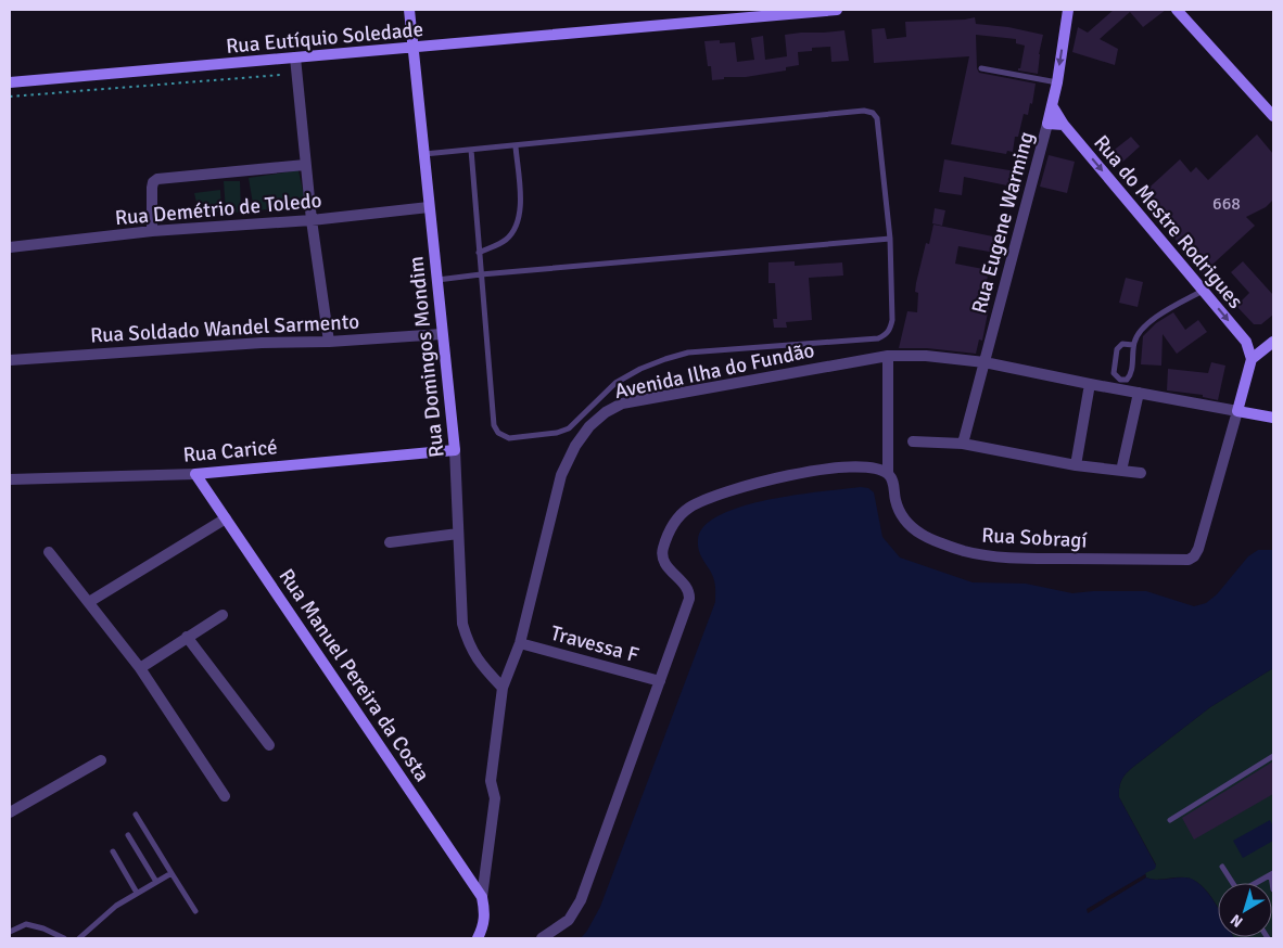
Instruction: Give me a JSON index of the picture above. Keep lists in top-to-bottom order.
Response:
{
  "streets": {
    "street": [
      "Rua Eutíquio Soledade",
      "Rua Demétrio de Toledo",
      "Rua do Mestre Rodrigues",
      "Rua Eugene Warming",
      "Rua Soldado Wandel Sarmento",
      "Rua Domingos Mondim",
      "Avenida Ilha do Fundão",
      "Rua Caricé",
      "Rua Sobragí",
      "Travessa F",
      "Rua Manuel Pereira da Costa"
    ]
  },
  "crossings": [
    ["Rua Eutíquio Soledade", "Rua Domingos Mondim"],
    ["Rua Demétrio de Toledo", "Rua Domingos Mondim"],
    ["Rua do Mestre Rodrigues", "Rua Eugene Warming"],
    ["Rua do Mestre Rodrigues", "Rua Sobragí"],
    ["Rua Eugene Warming", "Avenida Ilha do Fundão"],
    ["Rua Soldado Wandel Sarmento", "Rua Domingos Mondim"],
    ["Rua Domingos Mondim", "Avenida Ilha do Fundão"],
    ["Rua Domingos Mondim", "Rua Caricé"],
    ["Avenida Ilha do Fundão", "Rua Sobragí"],
    ["Avenida Ilha do Fundão", "Travessa F"],
    ["Avenida Ilha do Fundão", "Rua Manuel Pereira da Costa"],
    ["Rua Caricé", "Rua Manuel Pereira da Costa"]
  ],
  "one_way": ["Rua do Mestre Rodrigues"],
  "house_numbers": ["668"],
  "north": "bottom left"
}
